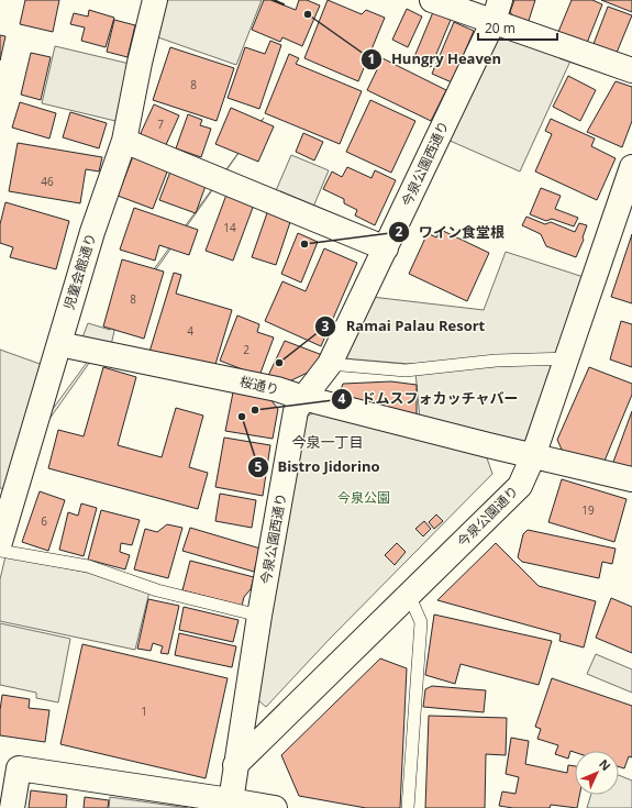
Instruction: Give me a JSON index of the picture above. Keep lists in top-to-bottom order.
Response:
{
  "streets": {
    "street": [
      "今泉公園西通り",
      "児童会館通り",
      "桜通り",
      "今泉公園通り"
    ]
  },
  "crossings": [
    ["今泉公園西通り", "桜通り"],
    ["今泉公園西通り", "今泉公園通り"],
    ["児童会館通り", "桜通り"],
    ["桜通り", "今泉公園通り"]
  ],
  "districts": ["今泉一丁目"],
  "parks": ["今泉公園"],
  "places": [
    "Hungry Heaven",
    "ワイン食堂根",
    "Ramai Palau Resort",
    "ドムスフォカッチャバー",
    "Bistro Jidorino"
  ],
  "house_numbers": [
    "8",
    "7",
    "46",
    "14",
    "8",
    "4",
    "2",
    "19",
    "6",
    "1"
  ],
  "scale_bar": "20 m",
  "north": "top right"
}
